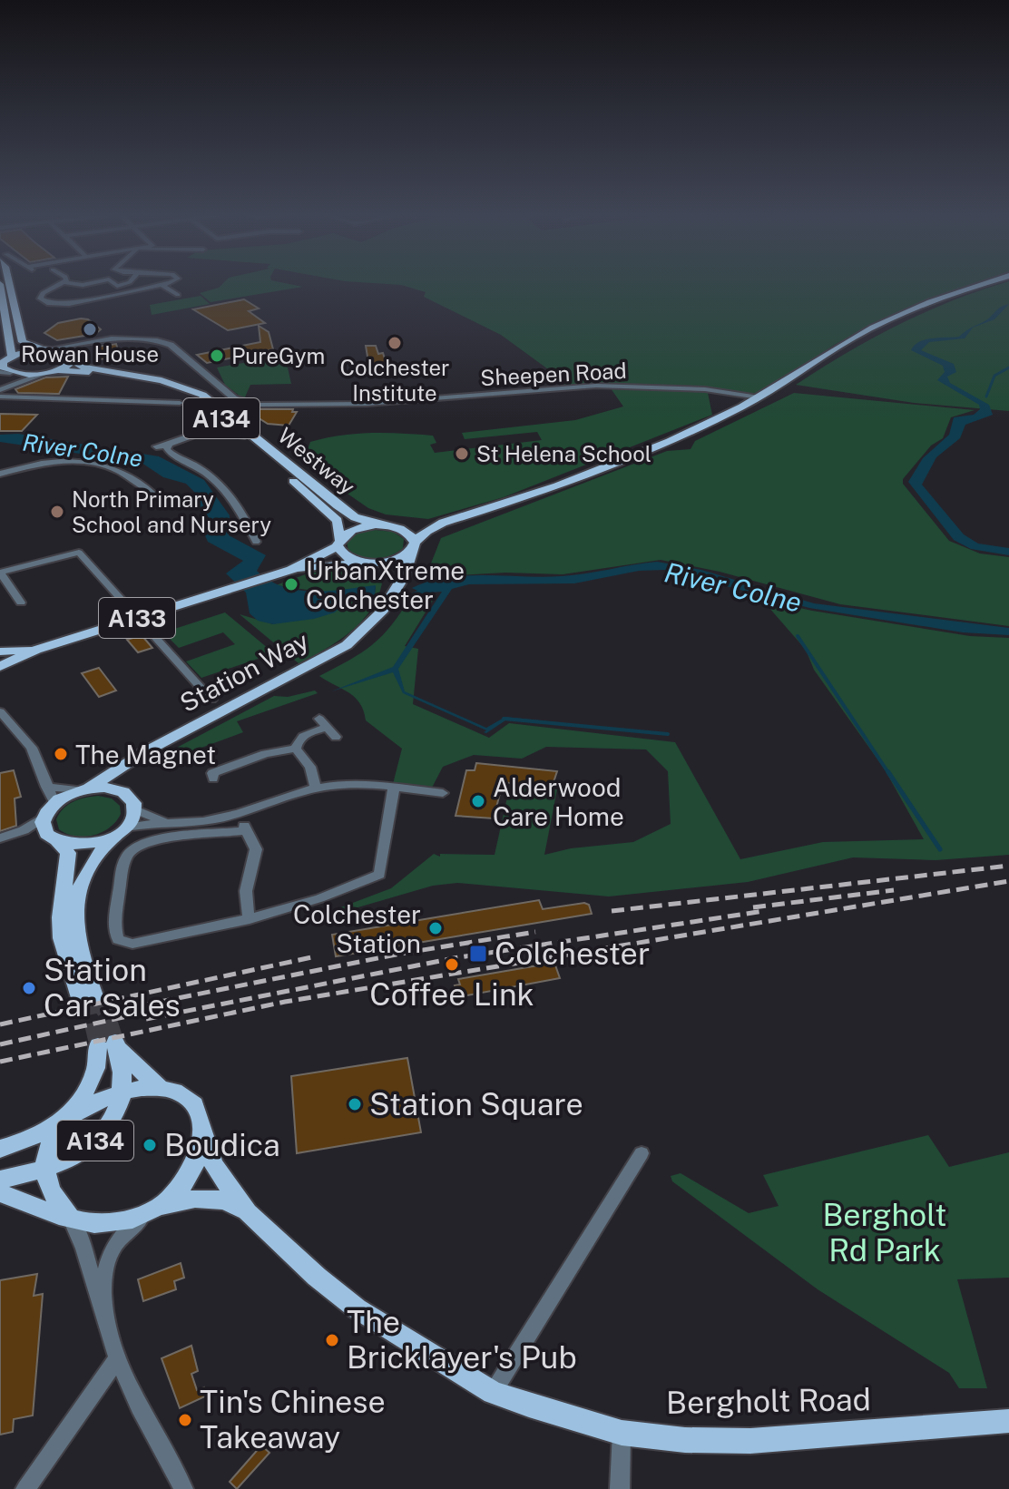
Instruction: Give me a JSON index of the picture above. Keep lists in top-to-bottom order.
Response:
{
  "streets": {
    "main road": [
      "A134",
      "Westway",
      "A133",
      "Station Way",
      "Bergholt Road"
    ],
    "street": ["Sheepen Road"]
  },
  "crossings": [
    ["Sheepen Road", "A134"],
    ["A134", "Westway"],
    ["A134", "A133"],
    ["A134", "Bergholt Road"],
    ["Westway", "A133"]
  ],
  "water": ["River Colne"],
  "parks": ["Bergholt Rd Park"],
  "places": {
    "other": [
      "Rowan House",
      "Colchester Institute",
      "PureGym",
      "St Helena School",
      "North Primary School and Nursery",
      "UrbanXtreme Colchester",
      "The Magnet",
      "Alderwood Care Home",
      "Colchester Station",
      "Coffee Link",
      "Station Car Sales",
      "Station Square",
      "Boudica",
      "The Bricklayer's Pub",
      "Tin's Chinese Takeaway"
    ],
    "transit": ["Colchester"]
  }
}
